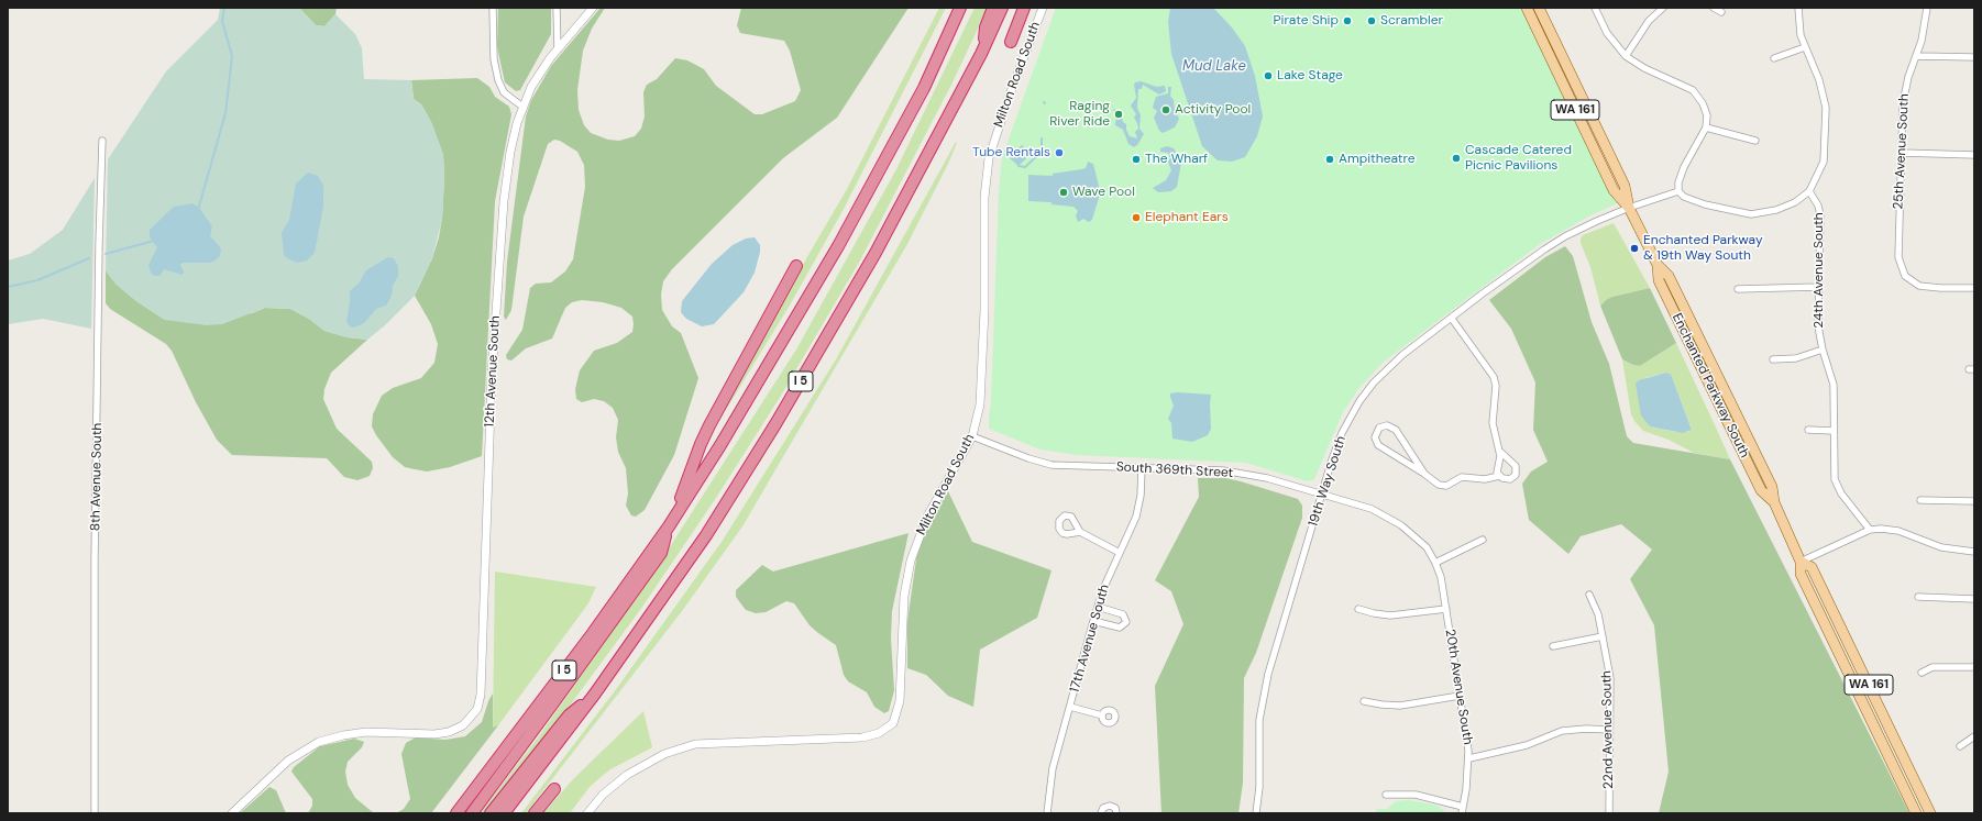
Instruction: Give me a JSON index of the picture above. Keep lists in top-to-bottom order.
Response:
{
  "streets": {
    "highway": ["I 5"],
    "main road": ["WA 161", "Enchanted Parkway South"],
    "street": [
      "Milton Road South",
      "25th Avenue South",
      "24th Avenue South",
      "12th Avenue South",
      "South 369th Street",
      "8th Avenue South",
      "19th Way South",
      "17th Avenue South",
      "20th Avenue South",
      "22nd Avenue South"
    ]
  },
  "crossings": [
    ["Milton Road South", "South 369th Street"],
    ["Enchanted Parkway South", "19th Way South"],
    ["South 369th Street", "19th Way South"],
    ["South 369th Street", "17th Avenue South"],
    ["South 369th Street", "20th Avenue South"]
  ],
  "water": ["Mud Lake"],
  "places": [
    "Pirate Ship",
    "Scrambler",
    "Lake Stage",
    "Activity Pool",
    "Raging River Ride",
    "Tube Rentals",
    "Cascade Catered Picnic Pavilions",
    "The Wharf",
    "Ampitheatre",
    "Wave Pool",
    "Elephant Ears",
    "Enchanted Parkway & 19th Way South"
  ]
}
